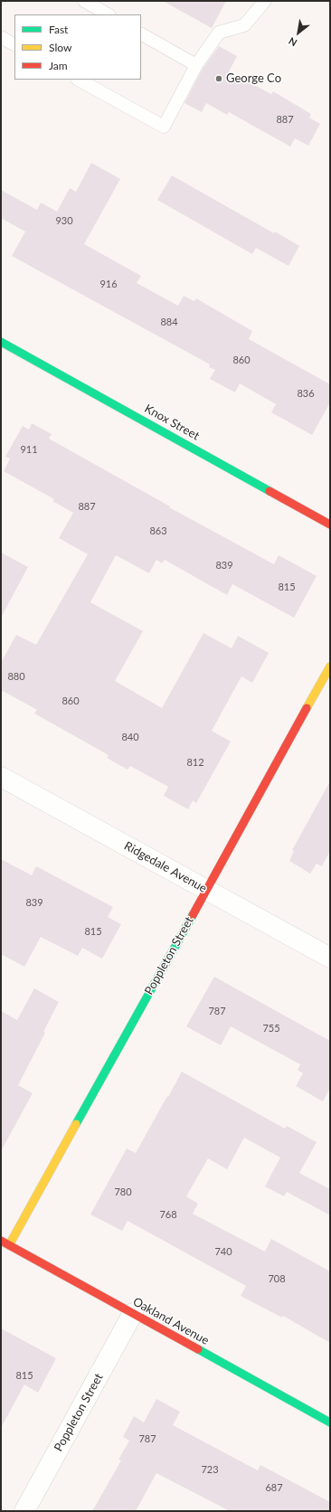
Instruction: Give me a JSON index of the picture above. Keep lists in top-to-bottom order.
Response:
{
  "streets": {
    "street": [
      "Knox Street",
      "Ridgedale Avenue",
      "Poppleton Street",
      "Oakland Avenue"
    ]
  },
  "crossings": [
    ["Ridgedale Avenue", "Poppleton Street"],
    ["Poppleton Street", "Oakland Avenue"]
  ],
  "places": ["George Co"],
  "house_numbers": [
    "887",
    "930",
    "916",
    "884",
    "860",
    "836",
    "911",
    "887",
    "863",
    "839",
    "815",
    "880",
    "860",
    "840",
    "812",
    "839",
    "815",
    "787",
    "755",
    "780",
    "768",
    "740",
    "708",
    "815",
    "787",
    "723",
    "687"
  ],
  "legend": ["Fast", "Slow", "Jam"],
  "north": "bottom left"
}
